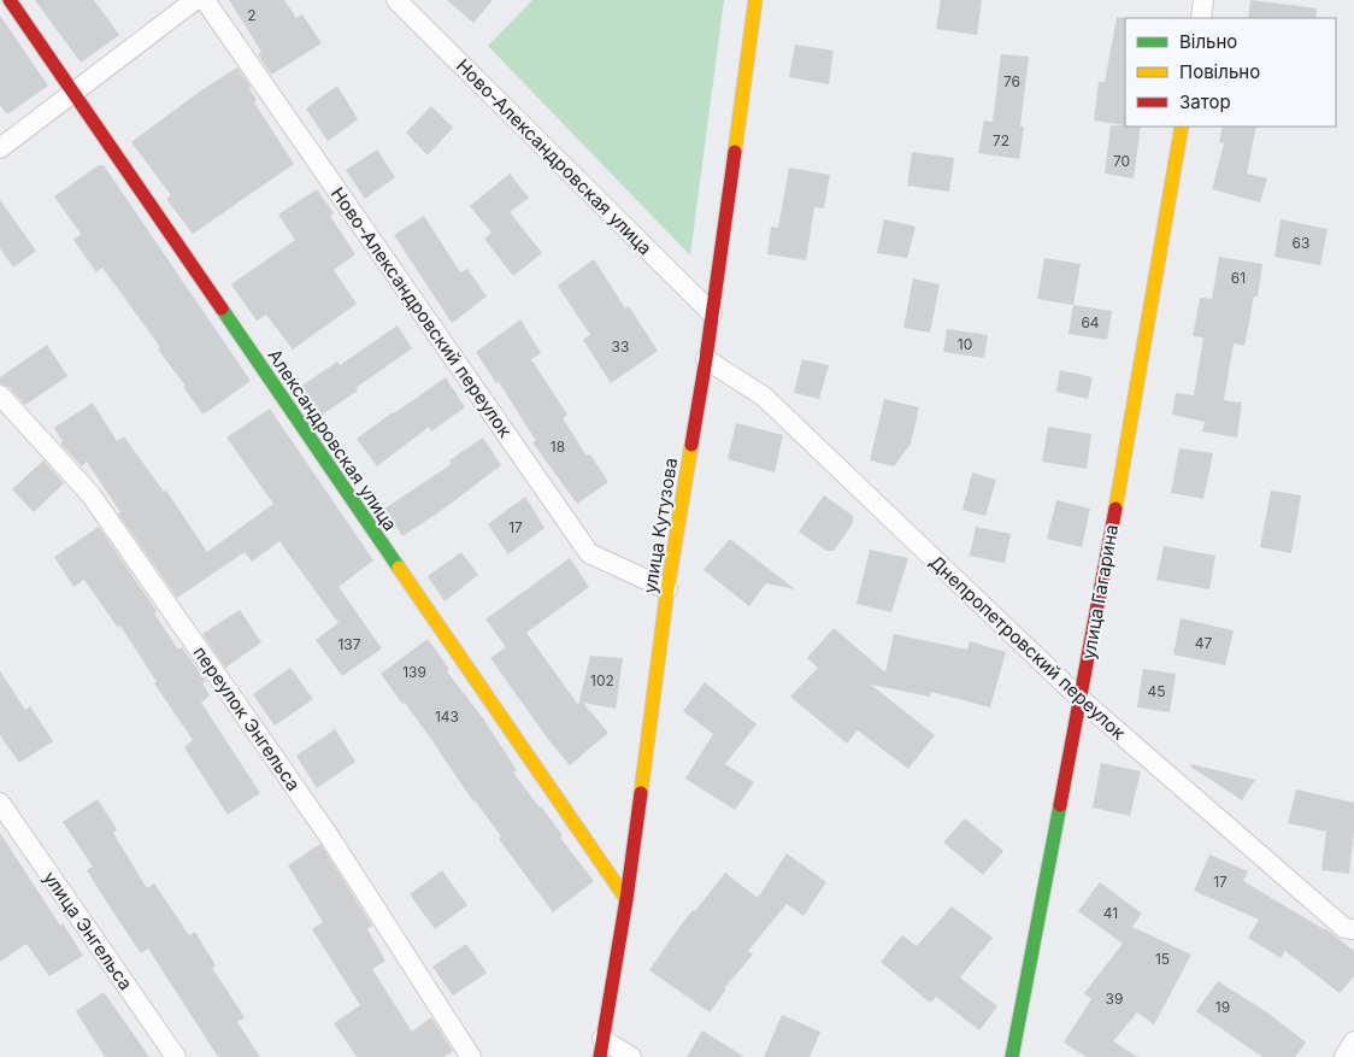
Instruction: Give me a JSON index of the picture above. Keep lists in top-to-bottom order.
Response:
{
  "streets": {
    "street": [
      "Ново-Александровская улица",
      "Ново-Александровский переулок",
      "Александровская улица",
      "улица Кутузова",
      "улица Гагарина",
      "Днепропетровский переулок",
      "переулок Энгельса",
      "улица Энгельса"
    ]
  },
  "crossings": [
    ["Ново-Александровская улица", "улица Кутузова"],
    ["Ново-Александровский переулок", "улица Кутузова"],
    ["Александровская улица", "улица Кутузова"],
    ["улица Кутузова", "Днепропетровский переулок"],
    ["улица Гагарина", "Днепропетровский переулок"]
  ],
  "house_numbers": [
    "2",
    "76",
    "72",
    "70",
    "63",
    "61",
    "64",
    "10",
    "33",
    "18",
    "17",
    "47",
    "137",
    "139",
    "102",
    "45",
    "143",
    "17",
    "41",
    "15",
    "39",
    "19"
  ],
  "legend": ["Вільно", "Повільно", "Затор"]
}
